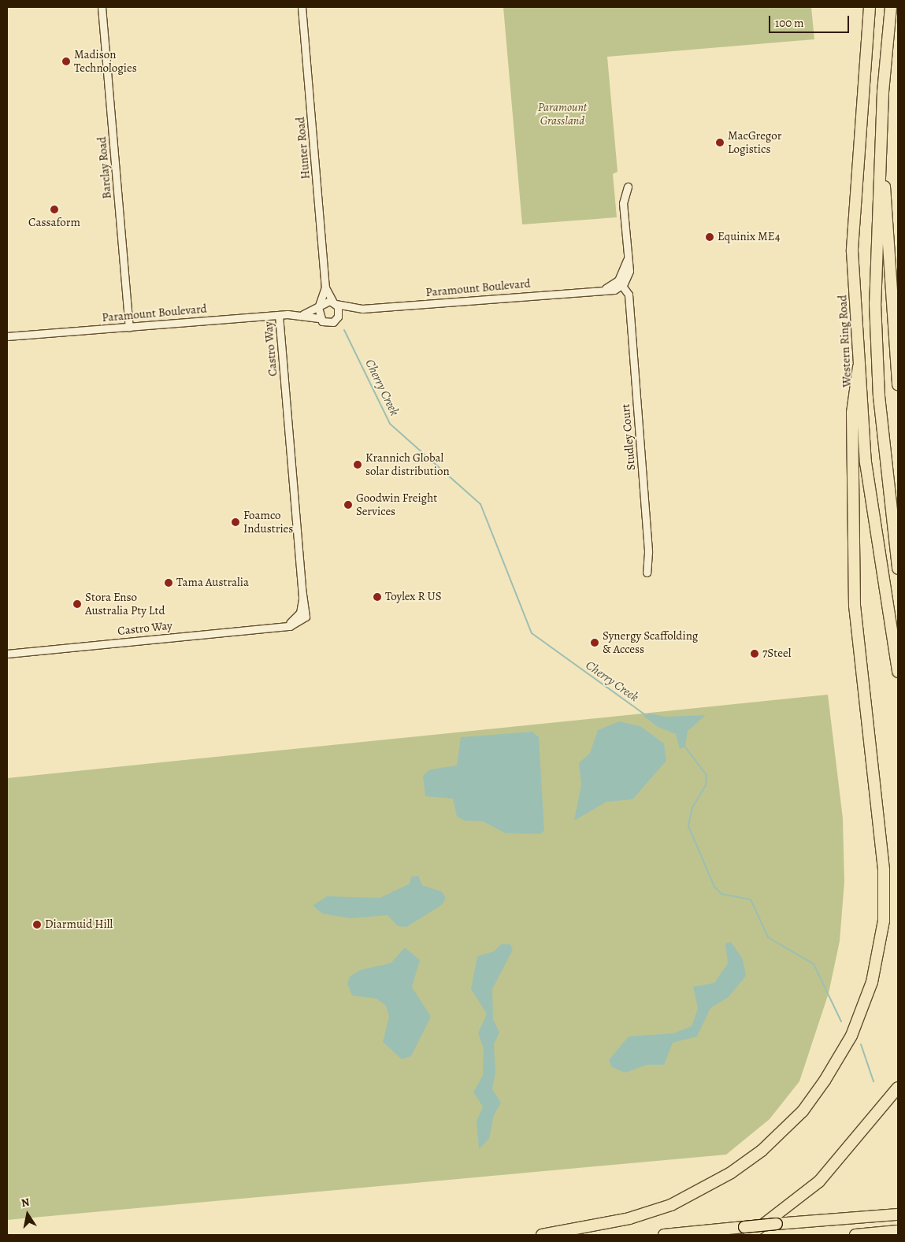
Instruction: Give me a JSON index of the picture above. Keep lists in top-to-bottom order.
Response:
{
  "streets": {
    "highway": ["Western Ring Road"],
    "street": [
      "Hunter Road",
      "Barclay Road",
      "Paramount Boulevard",
      "Castro Way",
      "Studley Court"
    ]
  },
  "crossings": [
    ["Hunter Road", "Paramount Boulevard"],
    ["Barclay Road", "Paramount Boulevard"],
    ["Paramount Boulevard", "Castro Way"],
    ["Paramount Boulevard", "Studley Court"]
  ],
  "water": ["Cherry Creek"],
  "parks": ["Paramount Grassland"],
  "places": [
    "Madison Technologies",
    "MacGregor Logistics",
    "Cassaform",
    "Equinix ME4",
    "Krannich Global solar distribution",
    "Goodwin Freight Services",
    "Foamco Industries",
    "Tama Australia",
    "Toylex R US",
    "Stora Enso Australia Pty Ltd",
    "Synergy Scaffolding & Access",
    "7Steel",
    "Diarmuid Hill"
  ],
  "scale_bar": "100 m",
  "north": "top"
}
